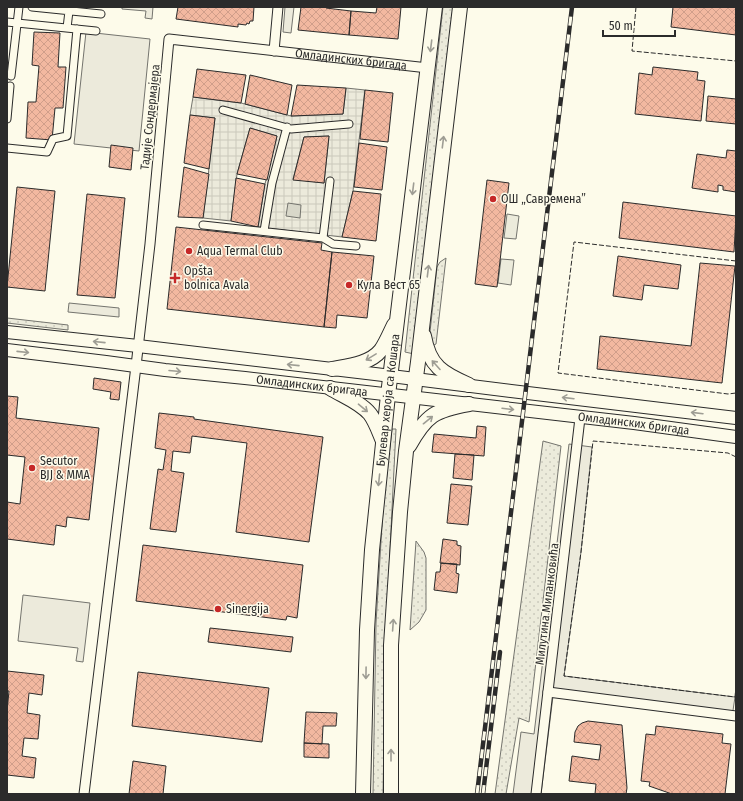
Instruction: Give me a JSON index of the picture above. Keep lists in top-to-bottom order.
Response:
{
  "streets": {
    "main road": ["Омладинских бригада", "Булевар хероја са Кошара"],
    "street": ["Тадије Сондермајера", "Милутина Миланковића"]
  },
  "crossings": [
    ["Омладинских бригада", "Тадије Сондермајера"],
    ["Омладинских бригада", "Булевар хероја са Кошара"],
    ["Омладинских бригада", "Милутина Миланковића"]
  ],
  "places": {
    "other": [
      "ОШ „Савремена”",
      "Aqua Termal Club",
      "Кула Вест 65",
      "Secutor BJJ & MMA",
      "Sinergija"
    ],
    "health": ["Opšta bolnica Avala"]
  },
  "scale_bar": "50 m"
}
